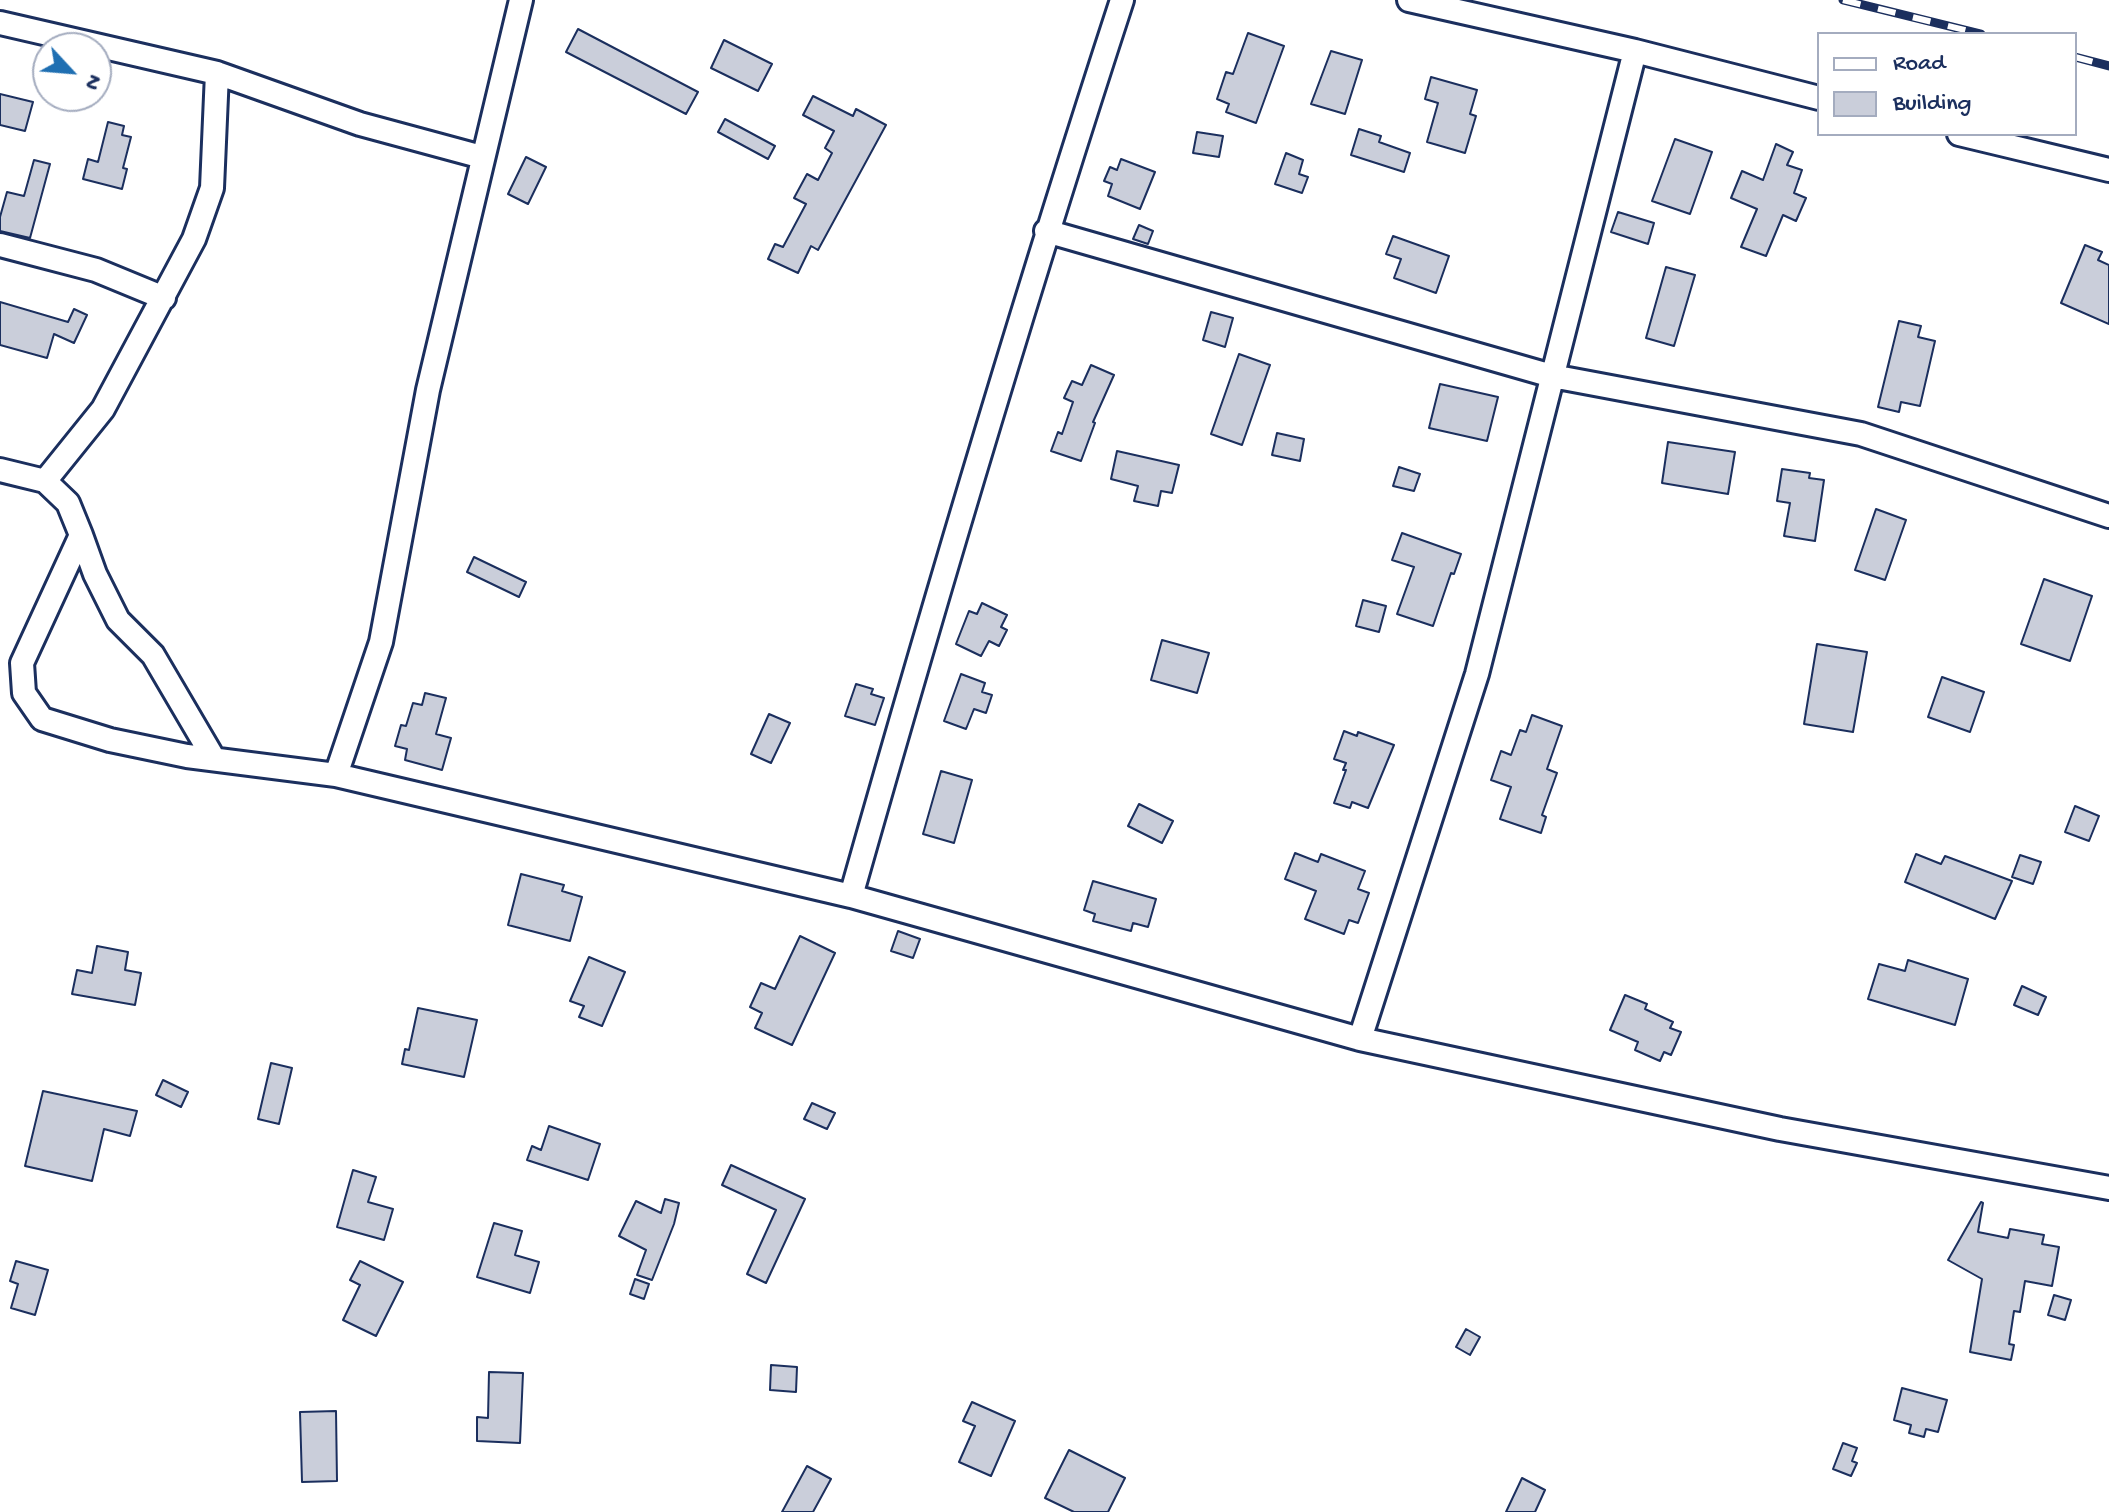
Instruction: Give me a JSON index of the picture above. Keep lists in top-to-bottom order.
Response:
{
  "legend": ["Road", "Building"],
  "north": "bottom right"
}
